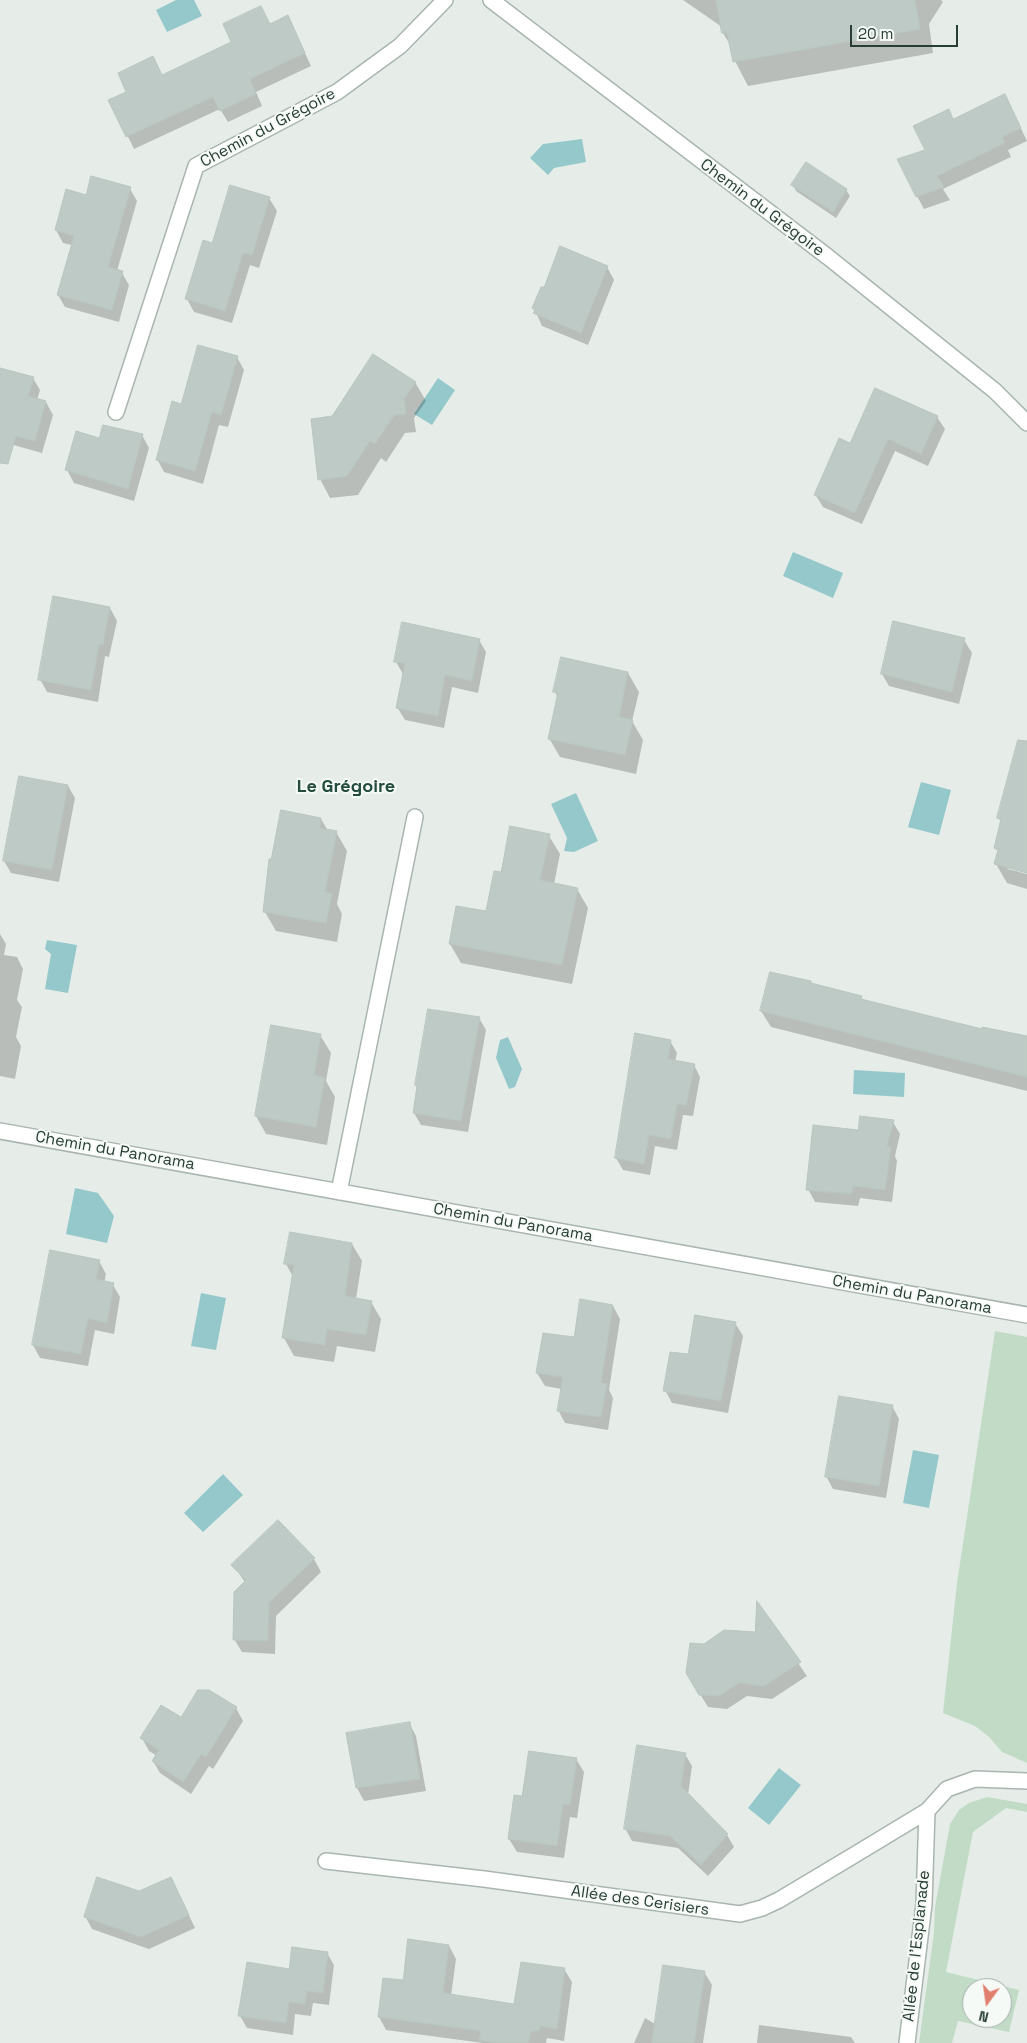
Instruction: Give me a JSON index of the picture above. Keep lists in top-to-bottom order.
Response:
{
  "streets": {
    "street": [
      "Chemin du Grégoire",
      "Chemin du Panorama",
      "Allée des Cerisiers",
      "Allée de l'Esplanade"
    ]
  },
  "crossings": [
    ["Allée des Cerisiers", "Allée de l'Esplanade"]
  ],
  "districts": ["Le Grégoire"],
  "scale_bar": "20 m",
  "north": "bottom"
}
